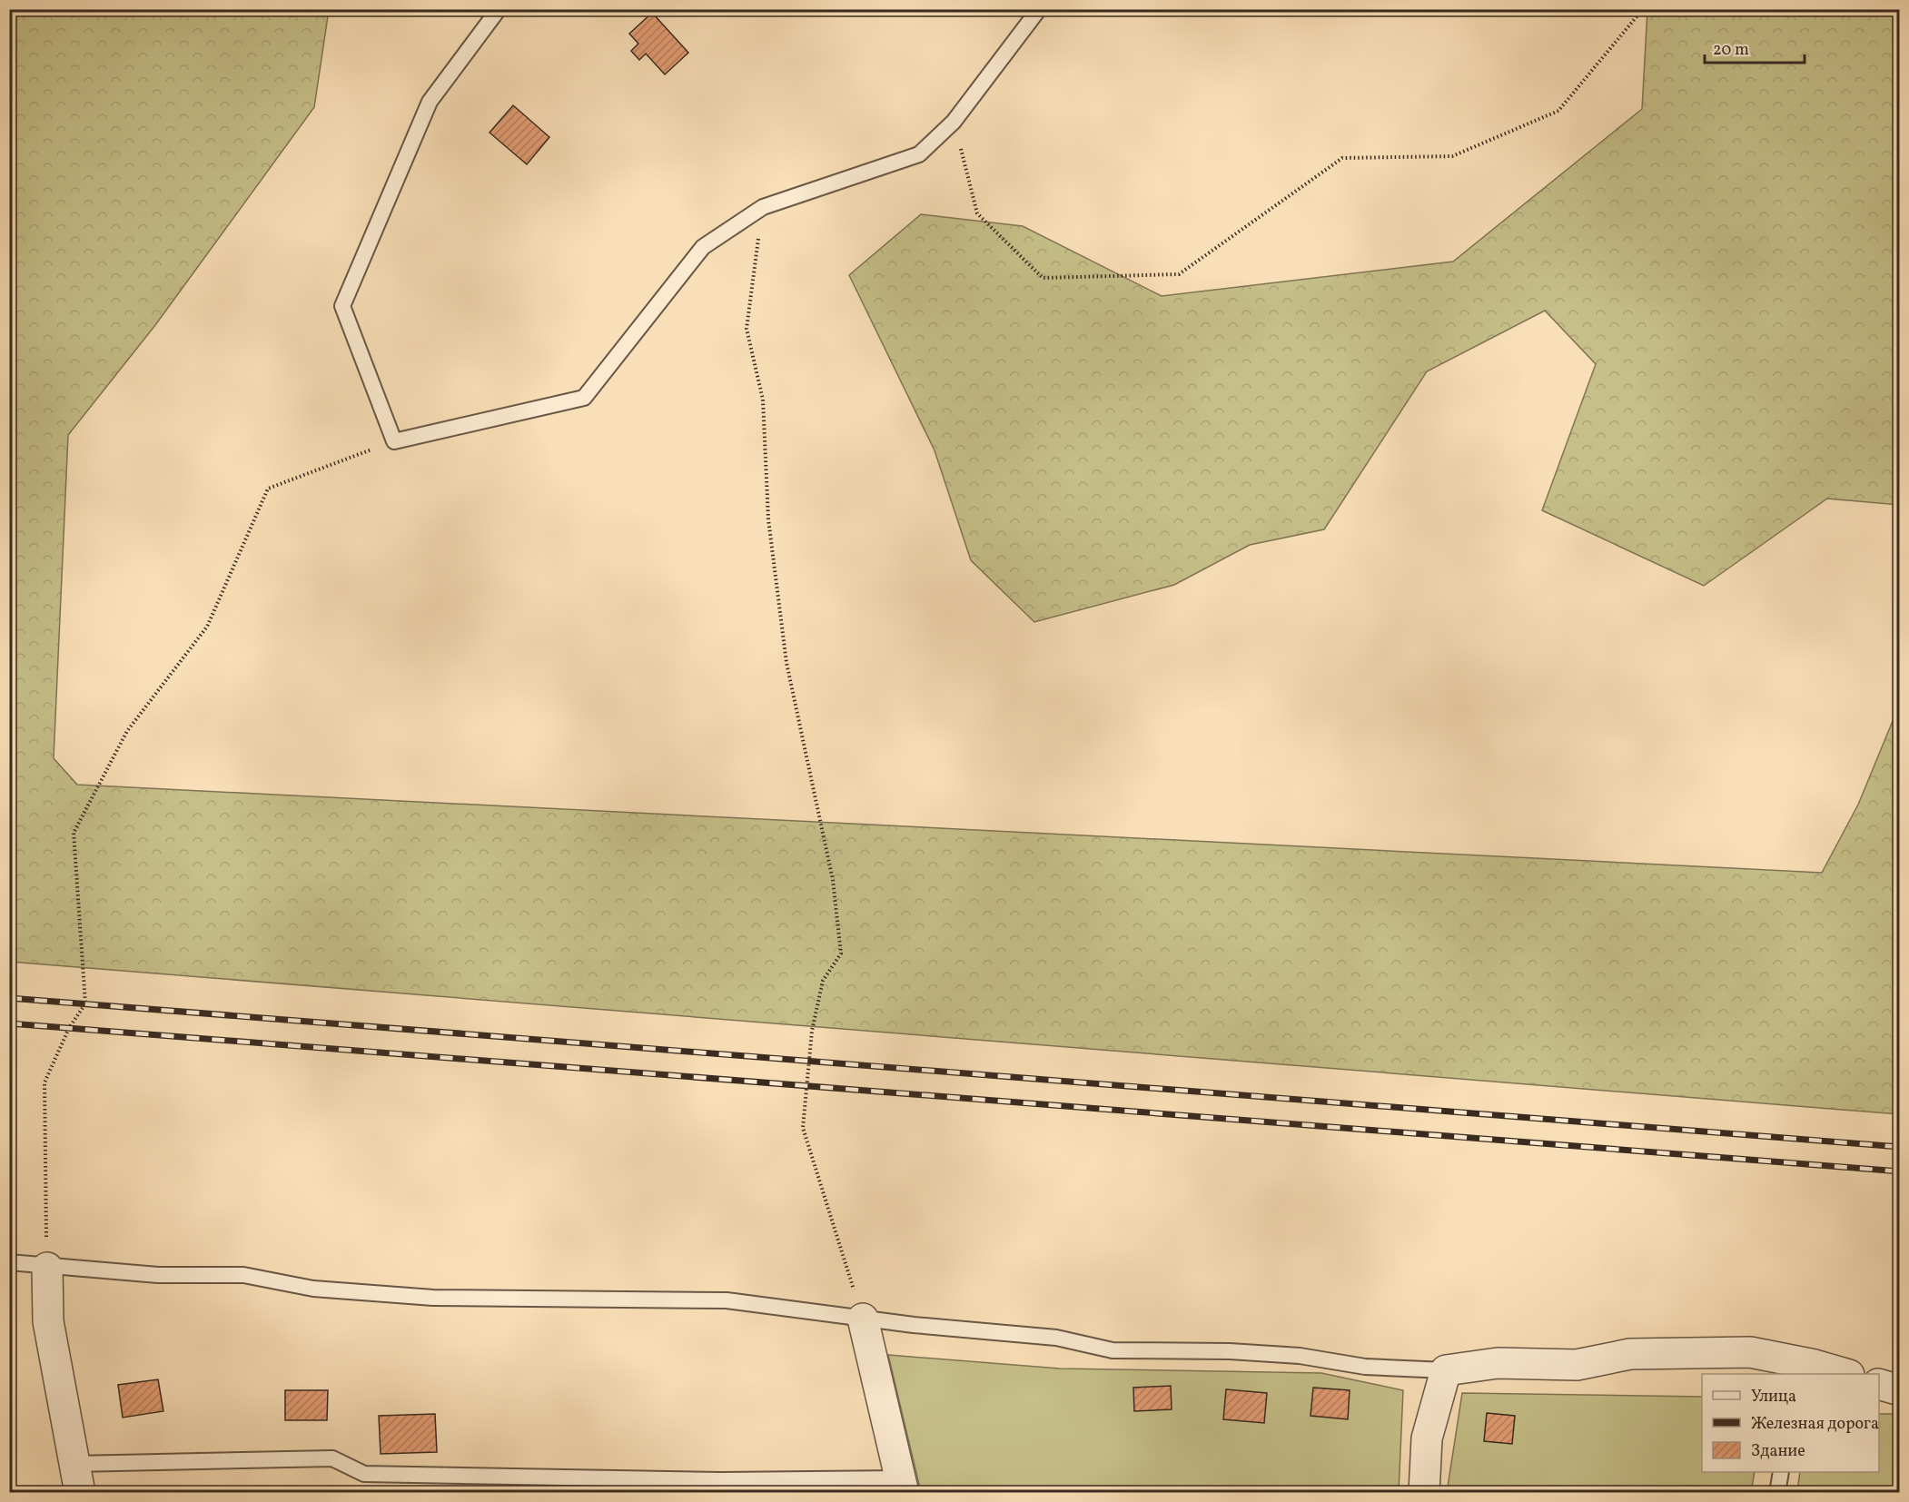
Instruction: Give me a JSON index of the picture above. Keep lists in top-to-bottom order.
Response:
{
  "legend": ["Улица", "Железная дорога", "Здание"],
  "scale_bar": "20 m"
}
